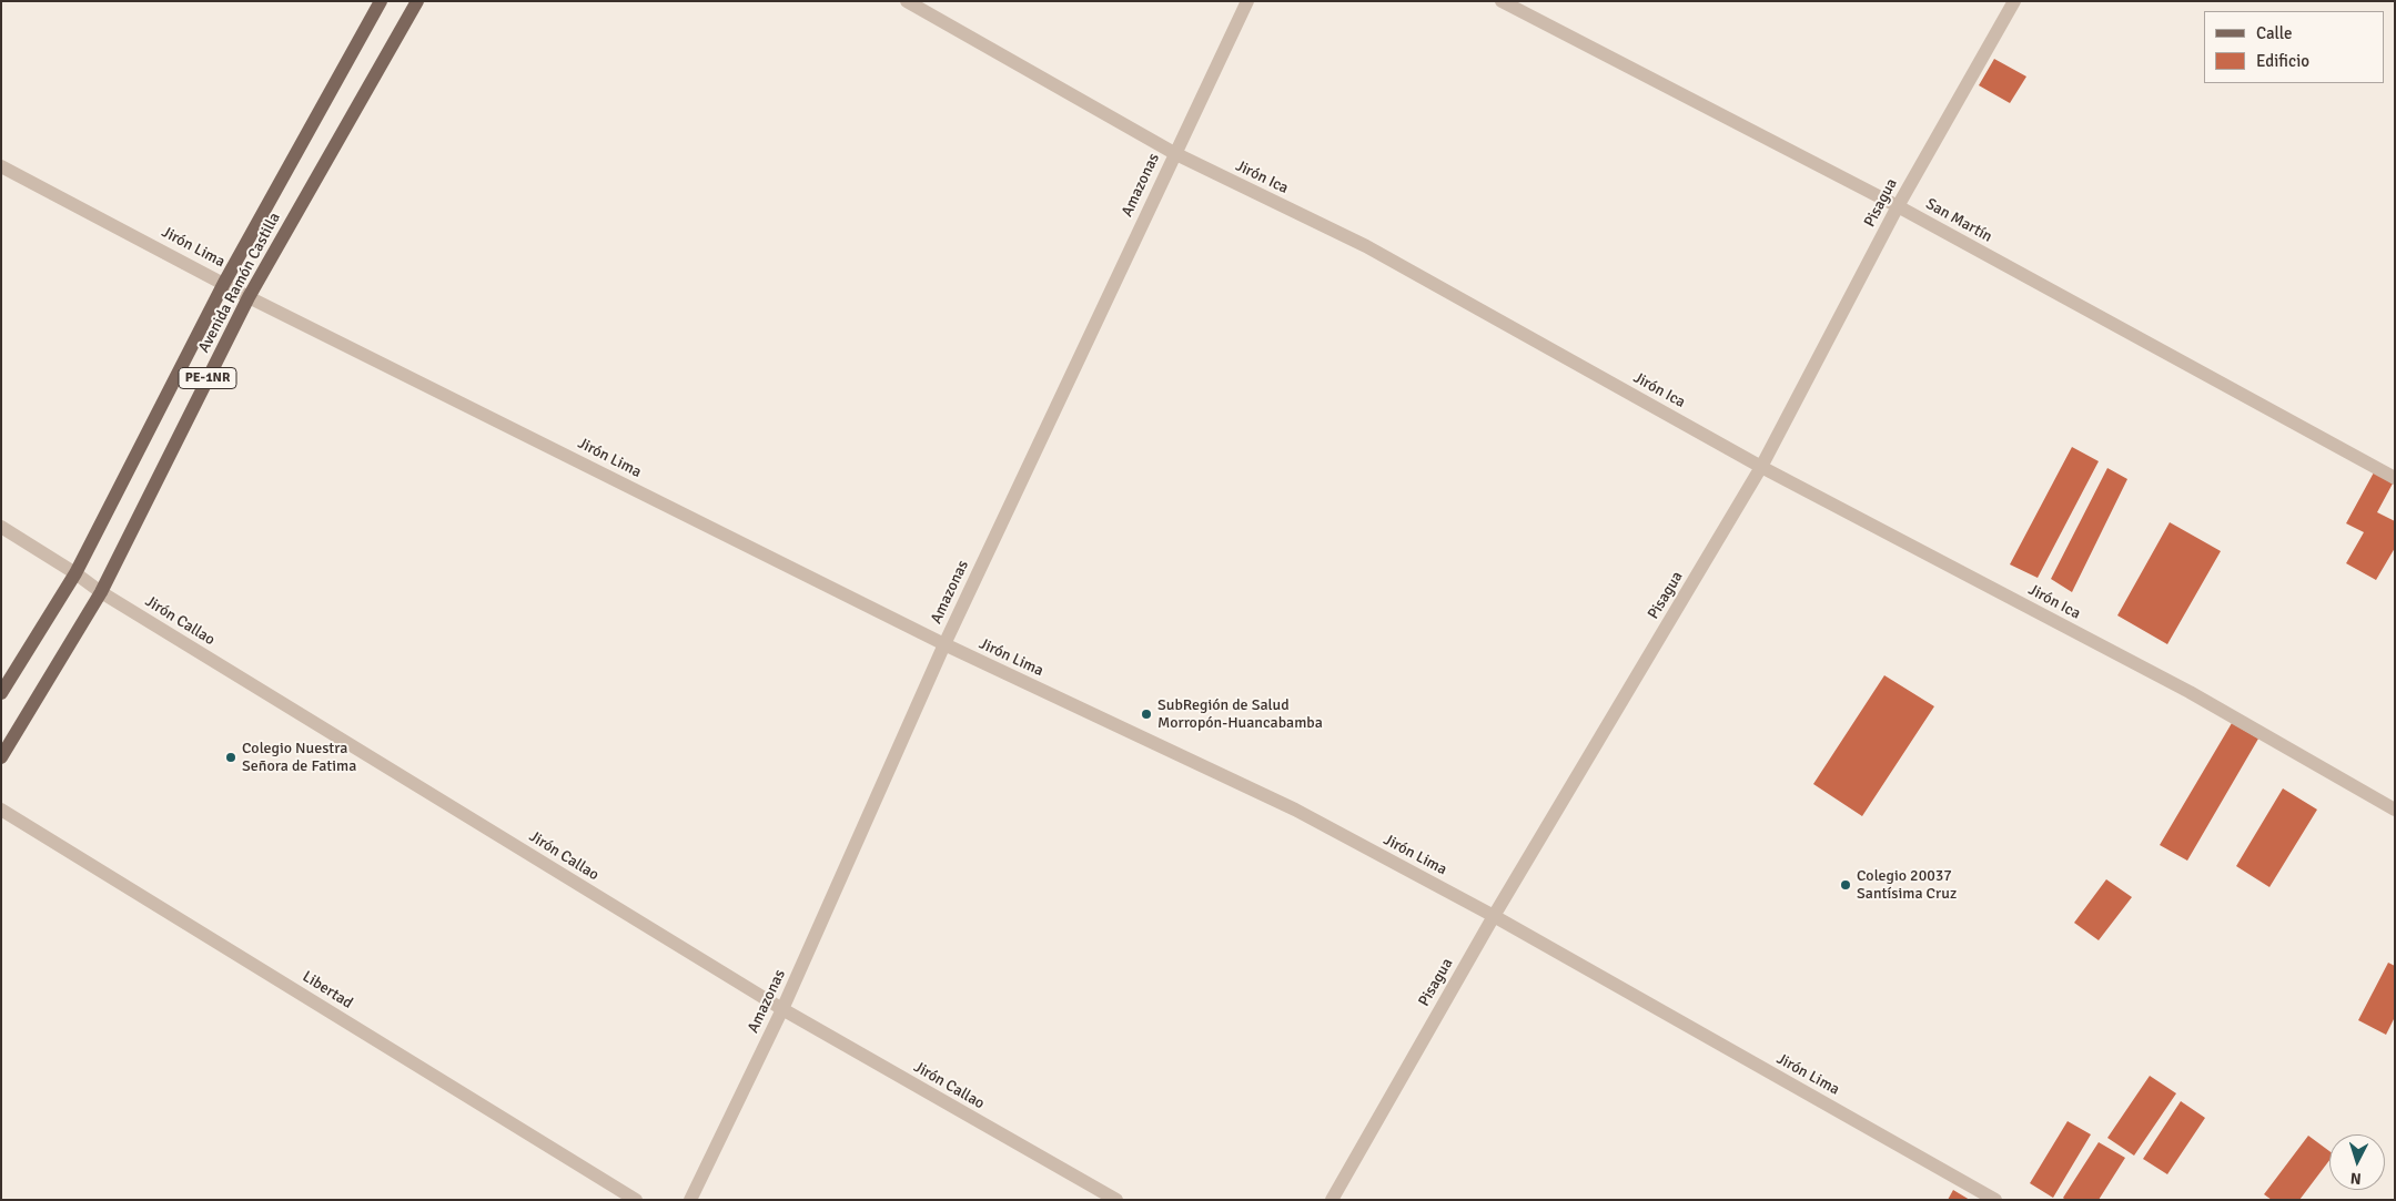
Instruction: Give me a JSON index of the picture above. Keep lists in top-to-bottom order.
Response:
{
  "streets": {
    "main road": ["Avenida Ramón Castilla", "PE-1NR"],
    "street": [
      "Jirón Ica",
      "Amazonas",
      "Pisagua",
      "San Martín",
      "Jirón Lima",
      "Jirón Callao",
      "Libertad"
    ]
  },
  "crossings": [
    ["Jirón Ica", "Amazonas"],
    ["Jirón Ica", "Pisagua"],
    ["Amazonas", "Jirón Lima"],
    ["Amazonas", "Jirón Callao"],
    ["Pisagua", "San Martín"],
    ["Pisagua", "Jirón Lima"],
    ["Jirón Lima", "Avenida Ramón Castilla"],
    ["Avenida Ramón Castilla", "Jirón Callao"]
  ],
  "places": ["SubRegión de Salud Morropón-Huancabamba", "Colegio Nuestra Señora de Fatima", "Colegio 20037 Santísima Cruz"],
  "legend": ["Calle", "Edificio"],
  "north": "bottom"
}
